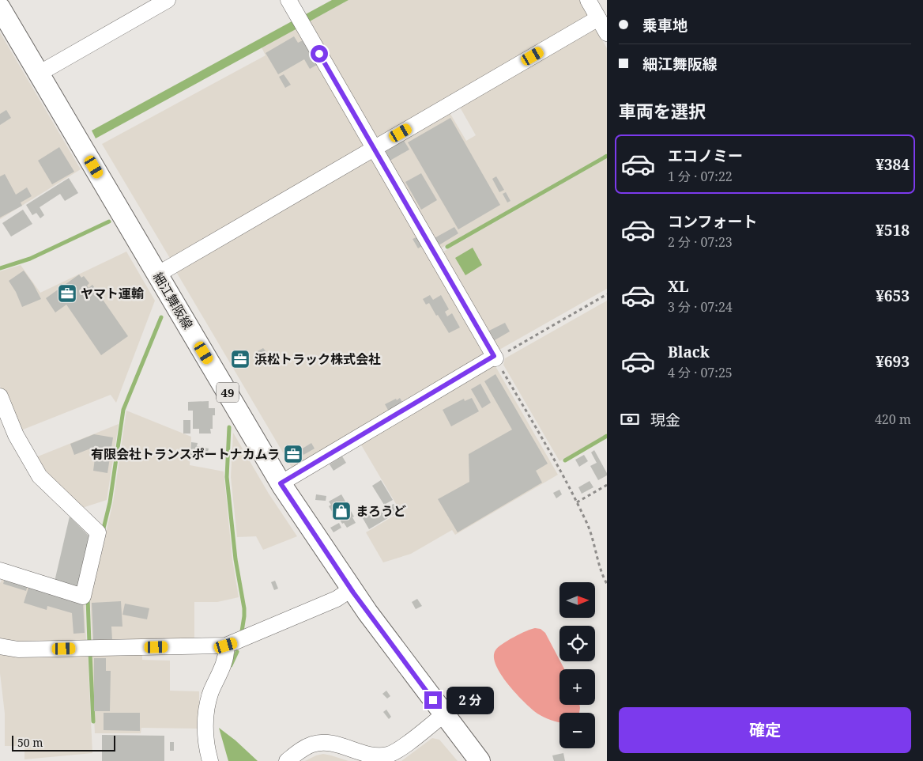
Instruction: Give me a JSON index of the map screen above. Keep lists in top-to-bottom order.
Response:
{
  "streets": {
    "main road": ["細江舞阪線", "49"]
  },
  "places": {
    "office": ["ヤマト運輸", "浜松トラック株式会社", "有限会社トランスポートナカムラ"],
    "shop": ["まろうど"]
  },
  "scale_bar": "50 m",
  "north": "right",
  "page": {
    "banner": ["乗車地", "細江舞阪線"],
    "heading": "車両を選択",
    "list": [
      {
        "name": "エコノミー",
        "note": "1 分 · 07:22",
        "value": "¥384"
      },
      {
        "name": "コンフォート",
        "note": "2 分 · 07:23",
        "value": "¥518"
      },
      {
        "name": "XL",
        "note": "3 分 · 07:24",
        "value": "¥653"
      },
      {
        "name": "Black",
        "note": "4 分 · 07:25",
        "value": "¥693"
      }
    ],
    "pay": ["現金", "420 m"],
    "map_buttons": ["+", "−"],
    "bubble": "2 分",
    "buttons": "確定",
    "scale": "50 m"
  }
}
